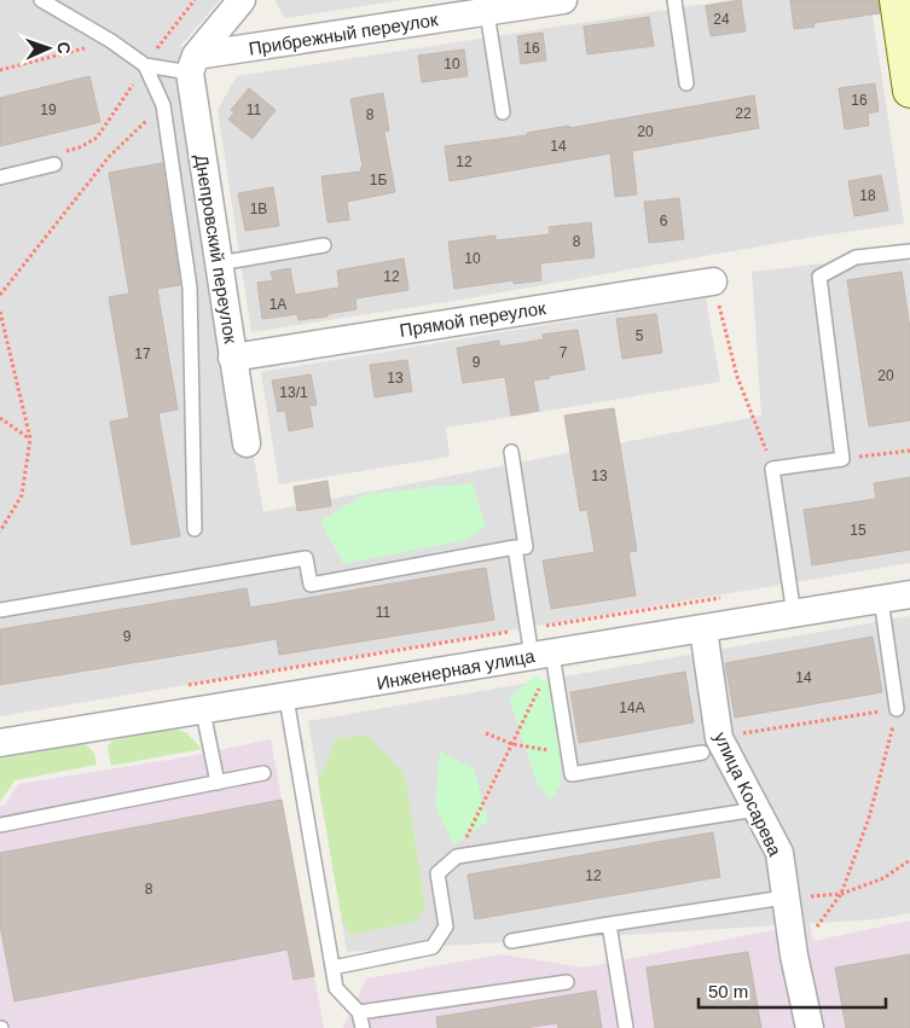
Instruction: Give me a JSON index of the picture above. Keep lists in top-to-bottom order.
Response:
{
  "streets": {
    "street": [
      "Прибрежный переулок",
      "Днепровский переулок",
      "Прямой переулок",
      "Инженерная улица",
      "улица Косарева"
    ]
  },
  "crossings": [
    ["Прибрежный переулок", "Днепровский переулок"],
    ["Днепровский переулок", "Прямой переулок"],
    ["Инженерная улица", "улица Косарева"]
  ],
  "house_numbers": [
    "24",
    "16",
    "10",
    "16",
    "19",
    "11",
    "22",
    "8",
    "20",
    "14",
    "12",
    "1Б",
    "18",
    "1В",
    "6",
    "8",
    "10",
    "12",
    "1А",
    "5",
    "7",
    "17",
    "9",
    "20",
    "13",
    "13/1",
    "13",
    "15",
    "11",
    "9",
    "14",
    "14А",
    "12",
    "8"
  ],
  "scale_bar": "50 m",
  "north": "right"
}
